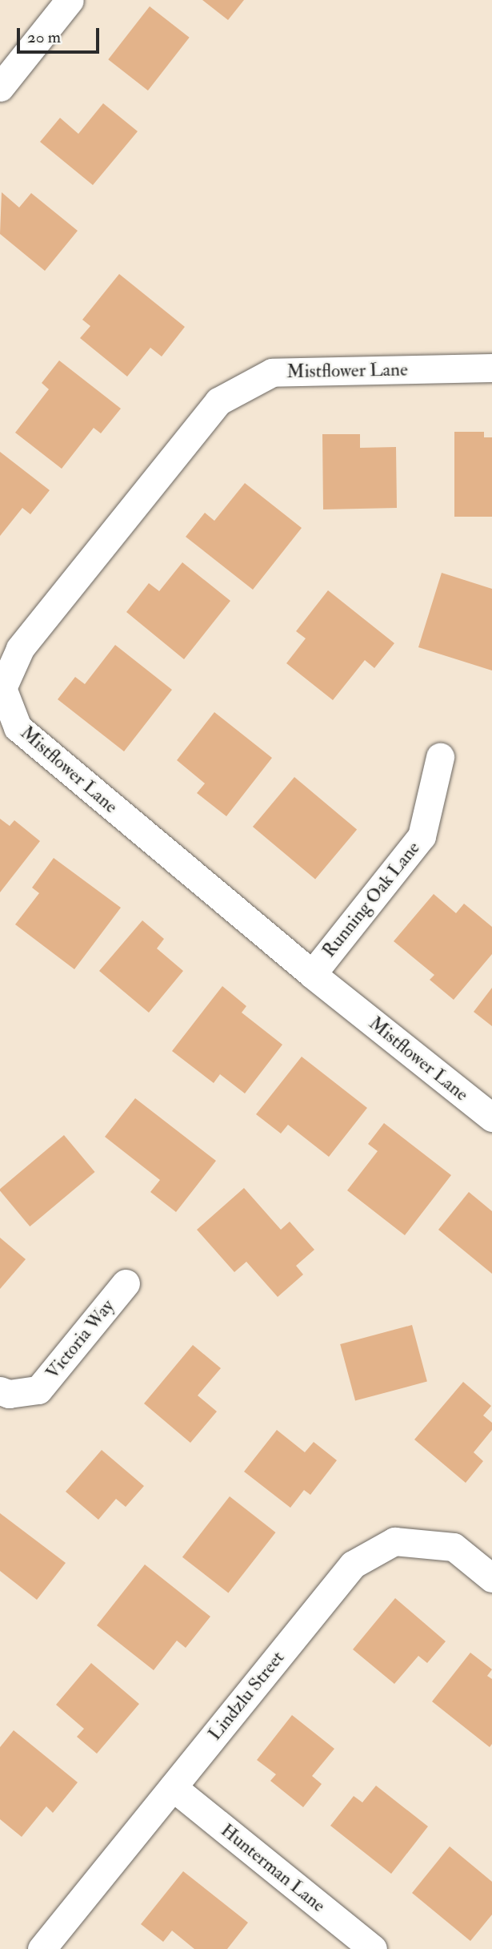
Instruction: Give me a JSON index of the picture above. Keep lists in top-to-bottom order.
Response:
{
  "streets": {
    "street": [
      "Mistflower Lane",
      "Running Oak Lane",
      "Victoria Way",
      "Lindzlu Street",
      "Hunterman Lane"
    ]
  },
  "crossings": [
    ["Mistflower Lane", "Running Oak Lane"],
    ["Lindzlu Street", "Hunterman Lane"]
  ],
  "scale_bar": "20 m"
}
